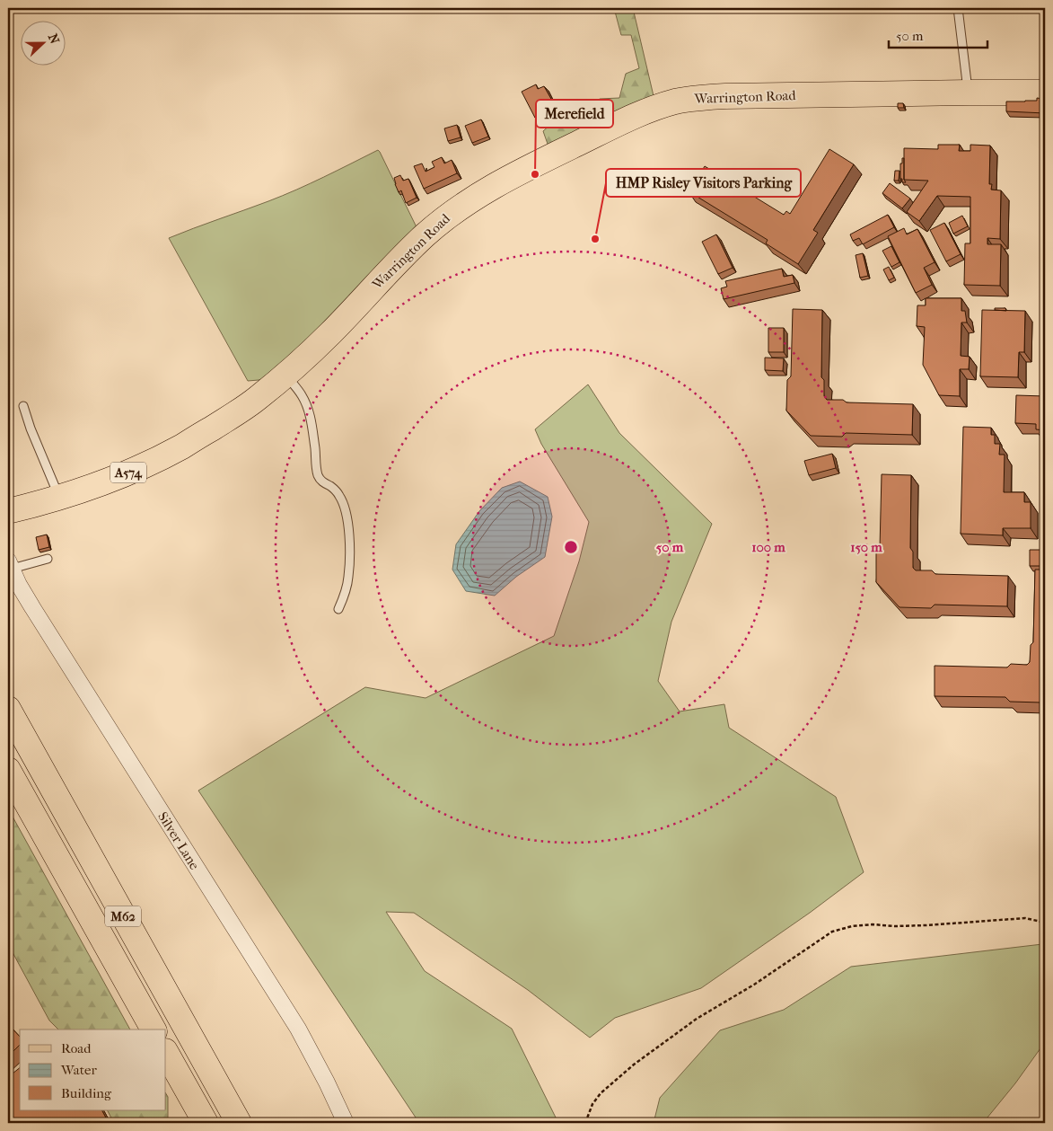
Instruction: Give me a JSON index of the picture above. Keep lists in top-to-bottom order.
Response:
{
  "streets": {
    "main road": ["Warrington Road", "A574", "M62"],
    "street": ["Silver Lane"]
  },
  "places": ["Merefield", "HMP Risley Visitors Parking"],
  "legend": ["Road", "Water", "Building"],
  "scale_bar": "50 m",
  "north": "right",
  "rings": ["50 m", "100 m", "150 m"]
}
